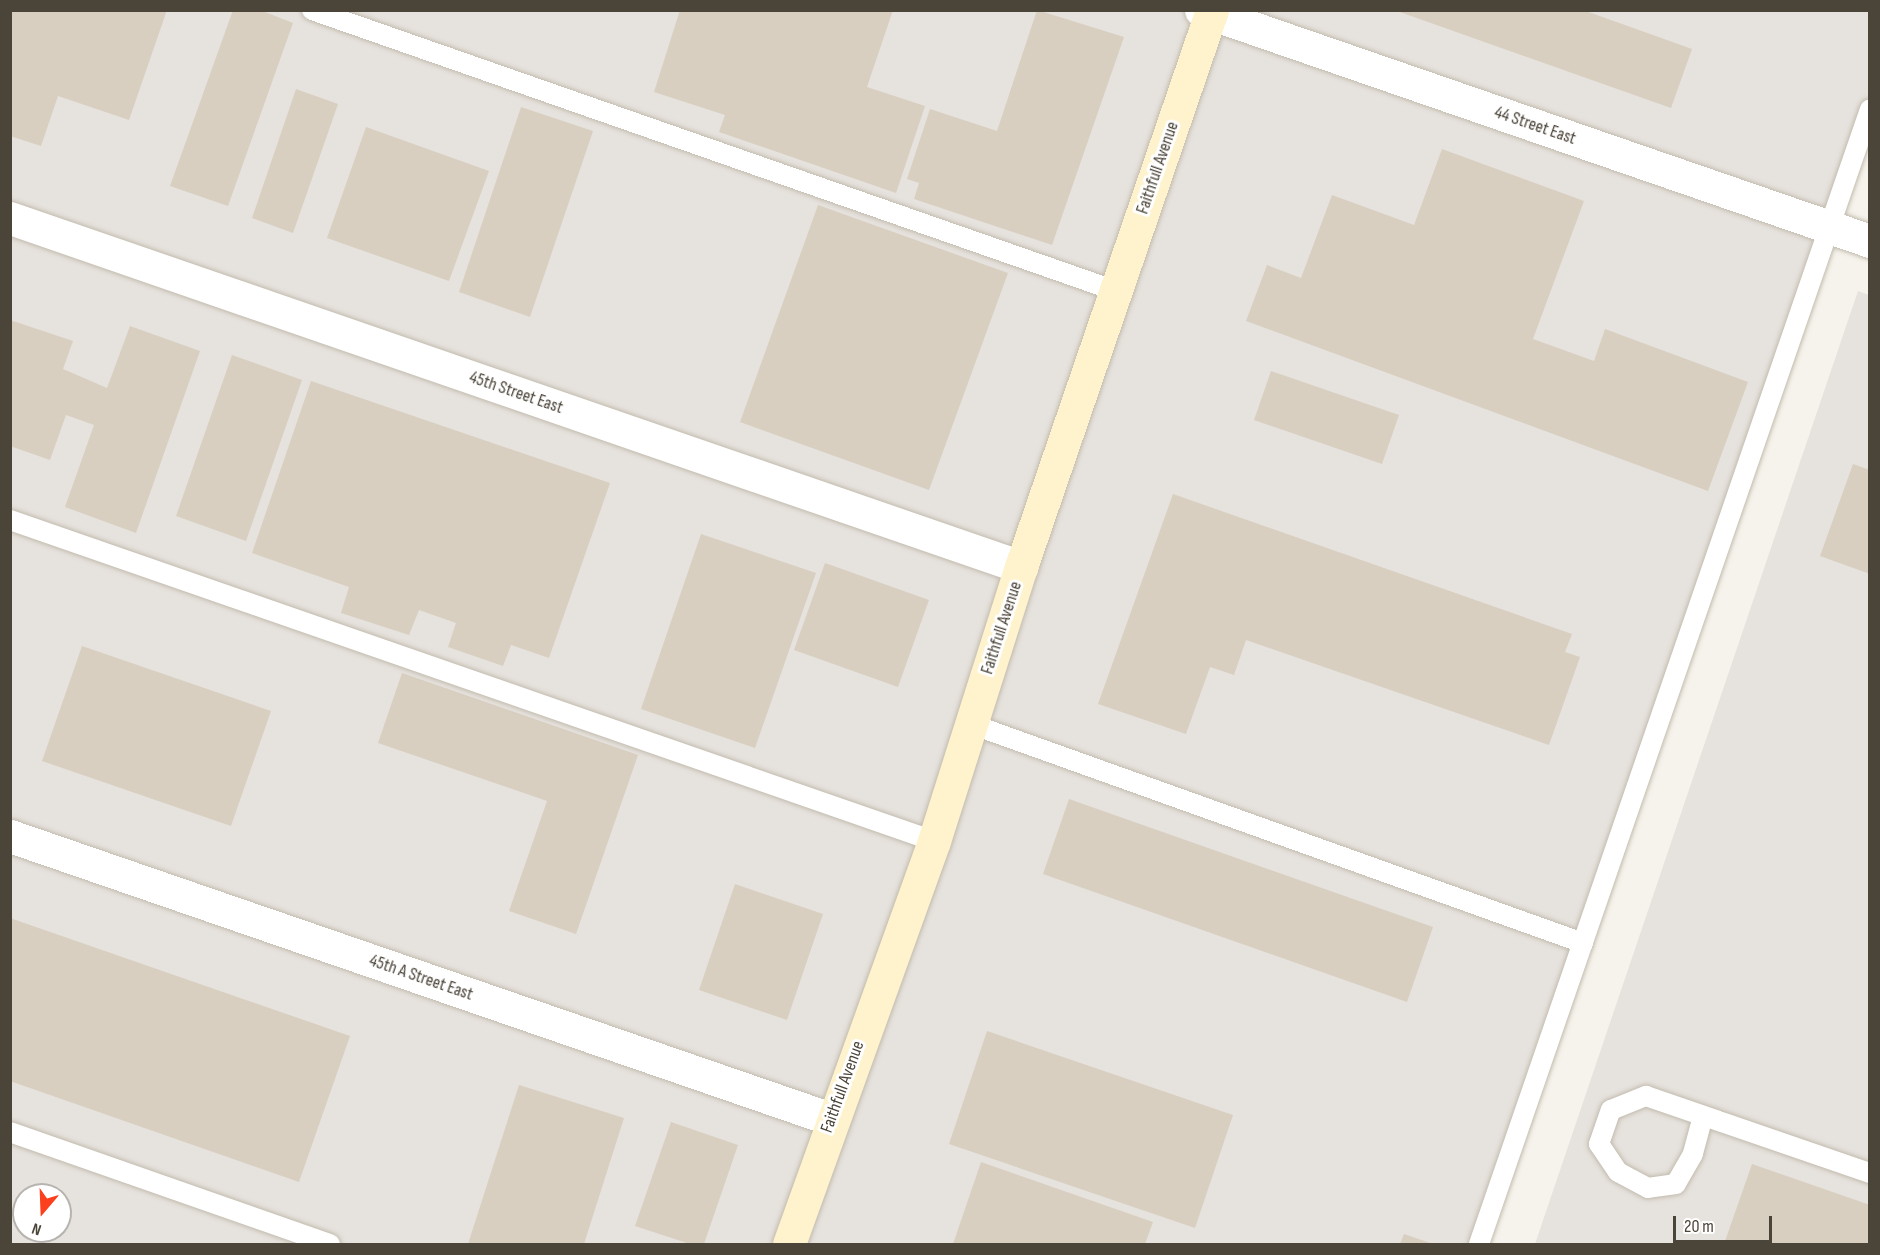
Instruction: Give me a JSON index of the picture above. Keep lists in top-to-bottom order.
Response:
{
  "streets": {
    "street": [
      "44 Street East",
      "Faithfull Avenue",
      "45th Street East",
      "45th A Street East"
    ]
  },
  "crossings": [
    ["44 Street East", "Faithfull Avenue"],
    ["Faithfull Avenue", "45th Street East"],
    ["Faithfull Avenue", "45th A Street East"]
  ],
  "scale_bar": "20 m",
  "north": "bottom"
}
